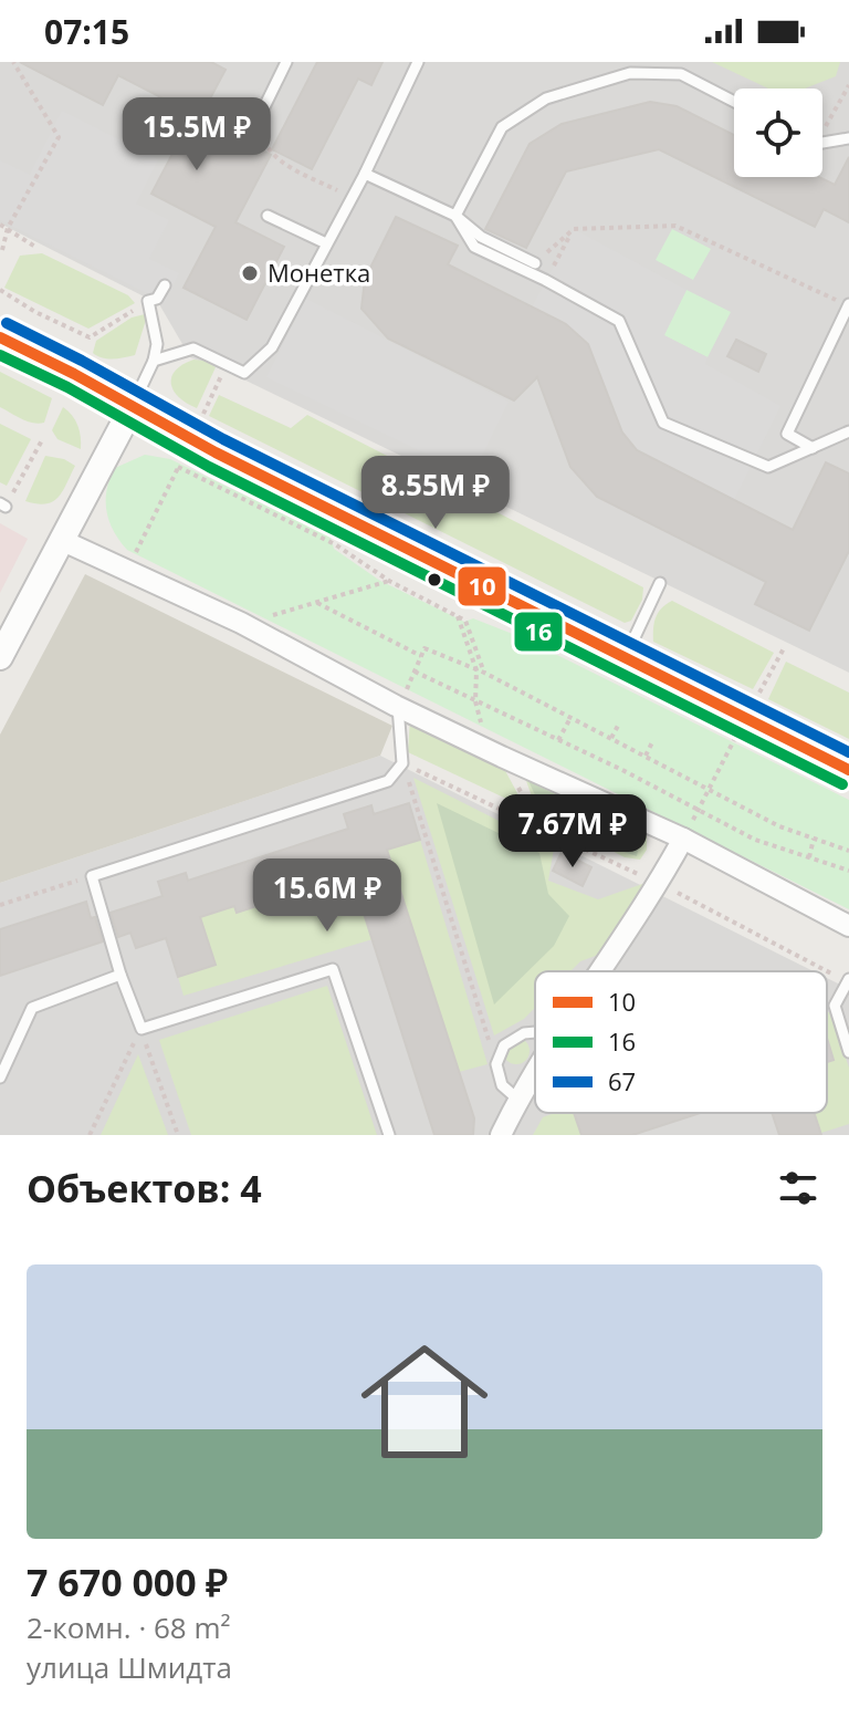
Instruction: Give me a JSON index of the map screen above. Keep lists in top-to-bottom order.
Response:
{
  "places": ["Монетка"],
  "lines": ["transit line 67", "transit line 10", "transit line 16"],
  "legend": ["10", "16", "67"],
  "page": {
    "status": "07:15",
    "price": [
      "15.5M ₽",
      "8.55M ₽",
      "7.67M ₽",
      "15.6M ₽"
    ],
    "heading": "Объектов: 4",
    "list": [
      {
        "name": "7 670 000 ₽",
        "note": "2-комн. · 68 m² · улица Шмидта"
      }
    ]
  }
}
